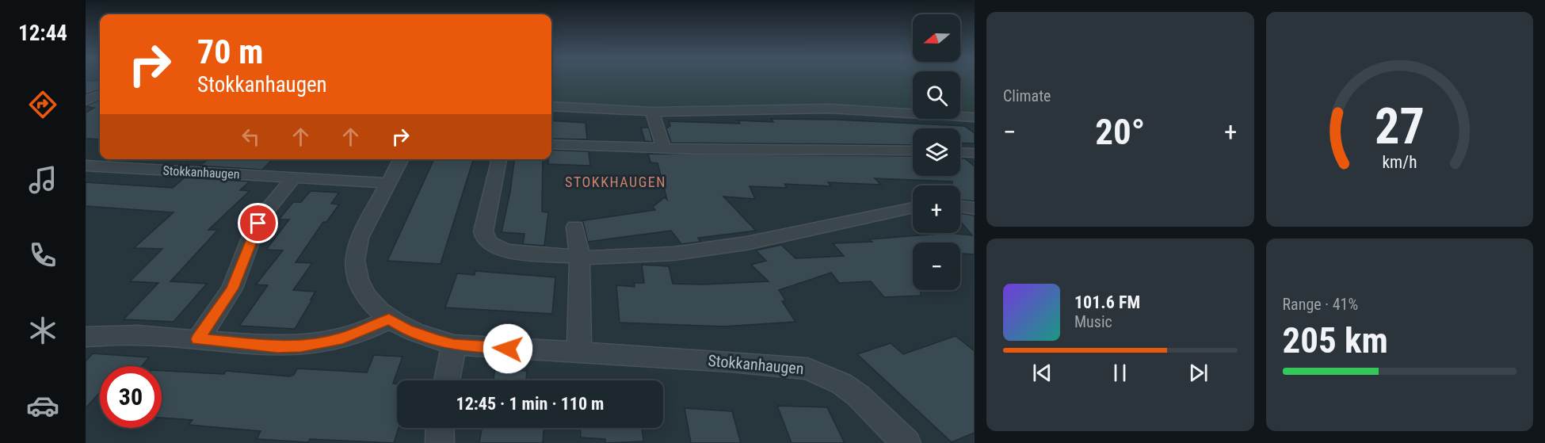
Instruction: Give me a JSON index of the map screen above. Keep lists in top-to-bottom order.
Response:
{
  "streets": {
    "street": ["Stokkanhaugen"]
  },
  "districts": ["STOKKHAUGEN"],
  "north": "left",
  "page": {
    "tabs": "12:44",
    "tile": [
      "Climate",
      ["Range · 41%", "205 km"]
    ],
    "map_buttons": ["+", "−"],
    "turn": ["70 m", "Stokkanhaugen"],
    "heat": ["−", "20°", "+"],
    "song": ["101.6 FM", "Music"],
    "limit": "30",
    "trip": "12:45 · 1 min · 110 m",
    "gauge": ["27", "km/h"]
  }
}
